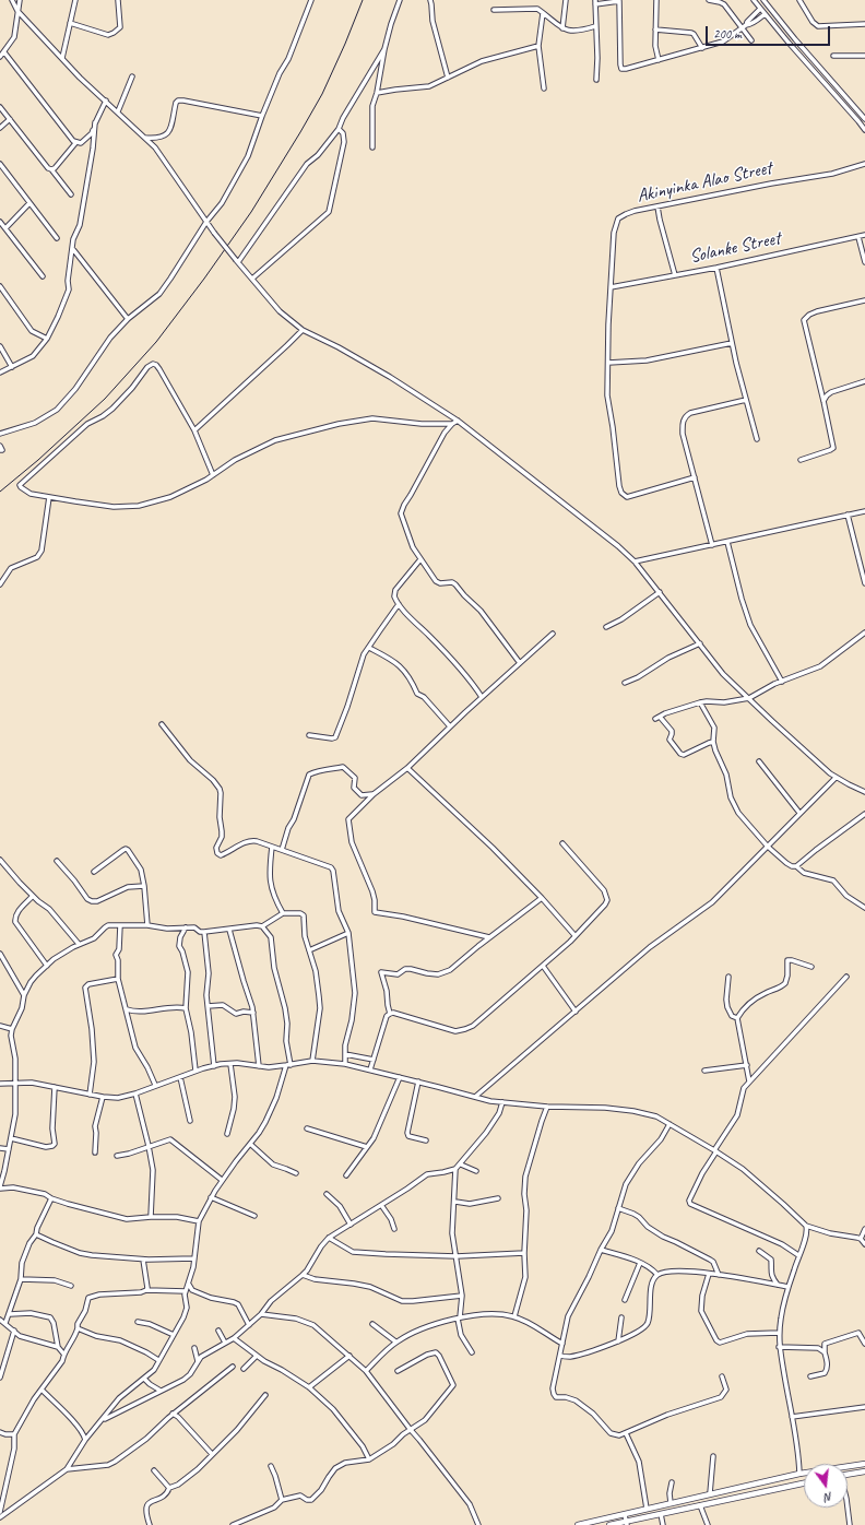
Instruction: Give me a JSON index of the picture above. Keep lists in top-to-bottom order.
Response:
{
  "streets": {
    "street": ["Akinyinka Alao Street", "Solanke Street"]
  },
  "crossings": [
    ["Akinyinka Alao Street", "Solanke Street"]
  ],
  "scale_bar": "200 m",
  "north": "bottom"
}
